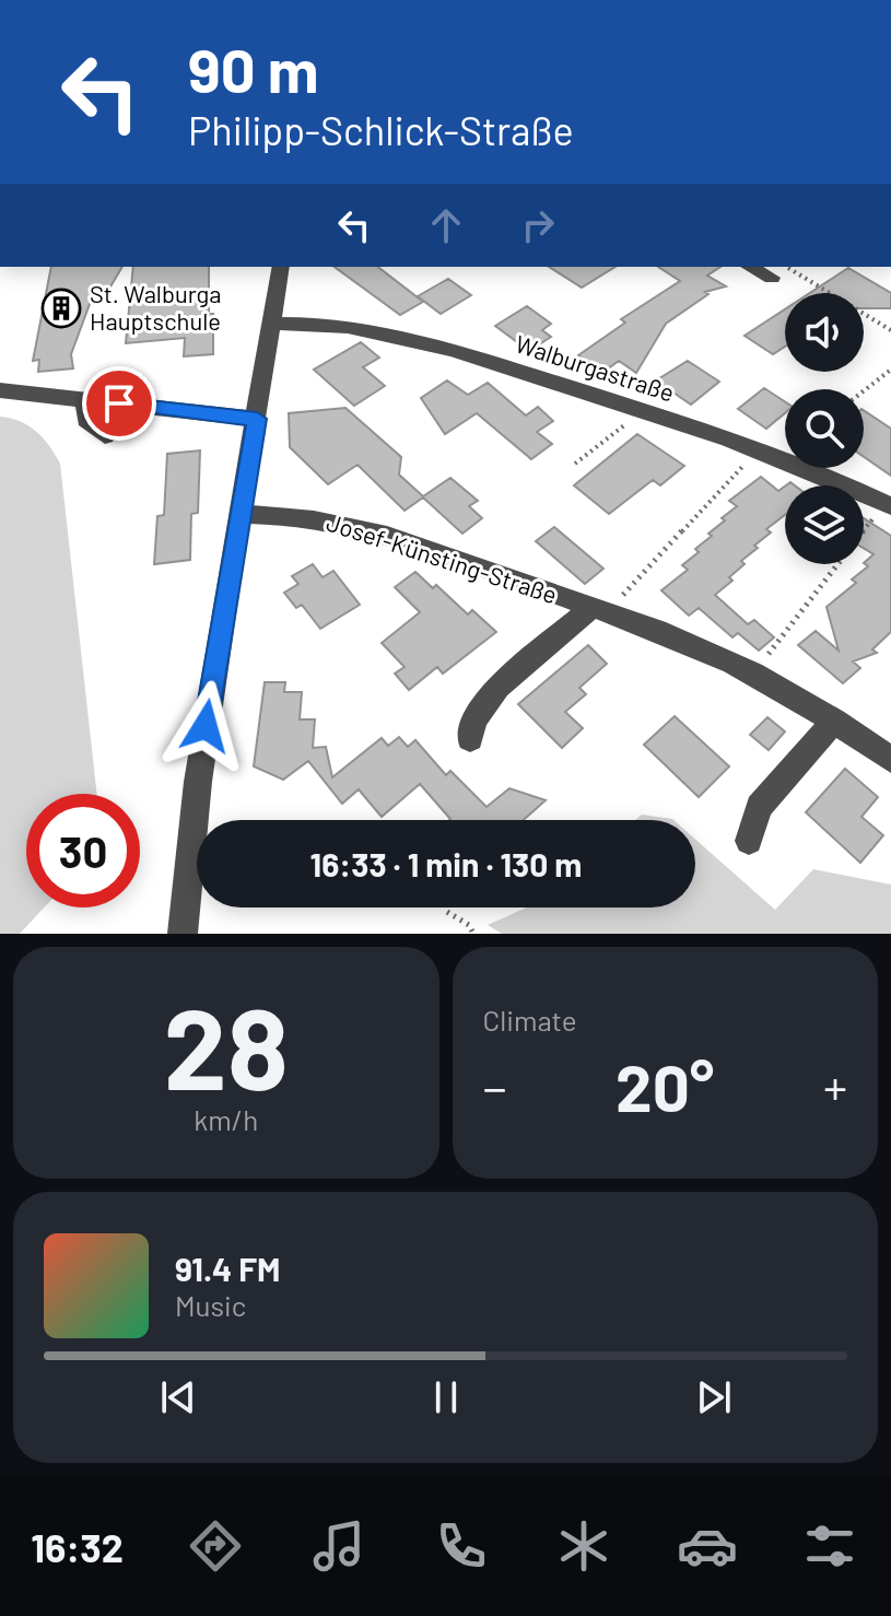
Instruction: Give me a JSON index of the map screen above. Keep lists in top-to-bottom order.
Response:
{
  "streets": {
    "street": ["Walburgastraße", "Josef-Künsting-Straße"]
  },
  "places": {
    "building": ["St. Walburga Hauptschule"]
  },
  "page": {
    "turn": ["90 m", "Philipp-Schlick-Straße"],
    "limit": "30",
    "trip": "16:33 · 1 min · 130 m",
    "tile": [
      ["28", "km/h"],
      "Climate"
    ],
    "heat": ["−", "20°", "+"],
    "song": ["91.4 FM", "Music"],
    "tabs": "16:32"
  }
}
